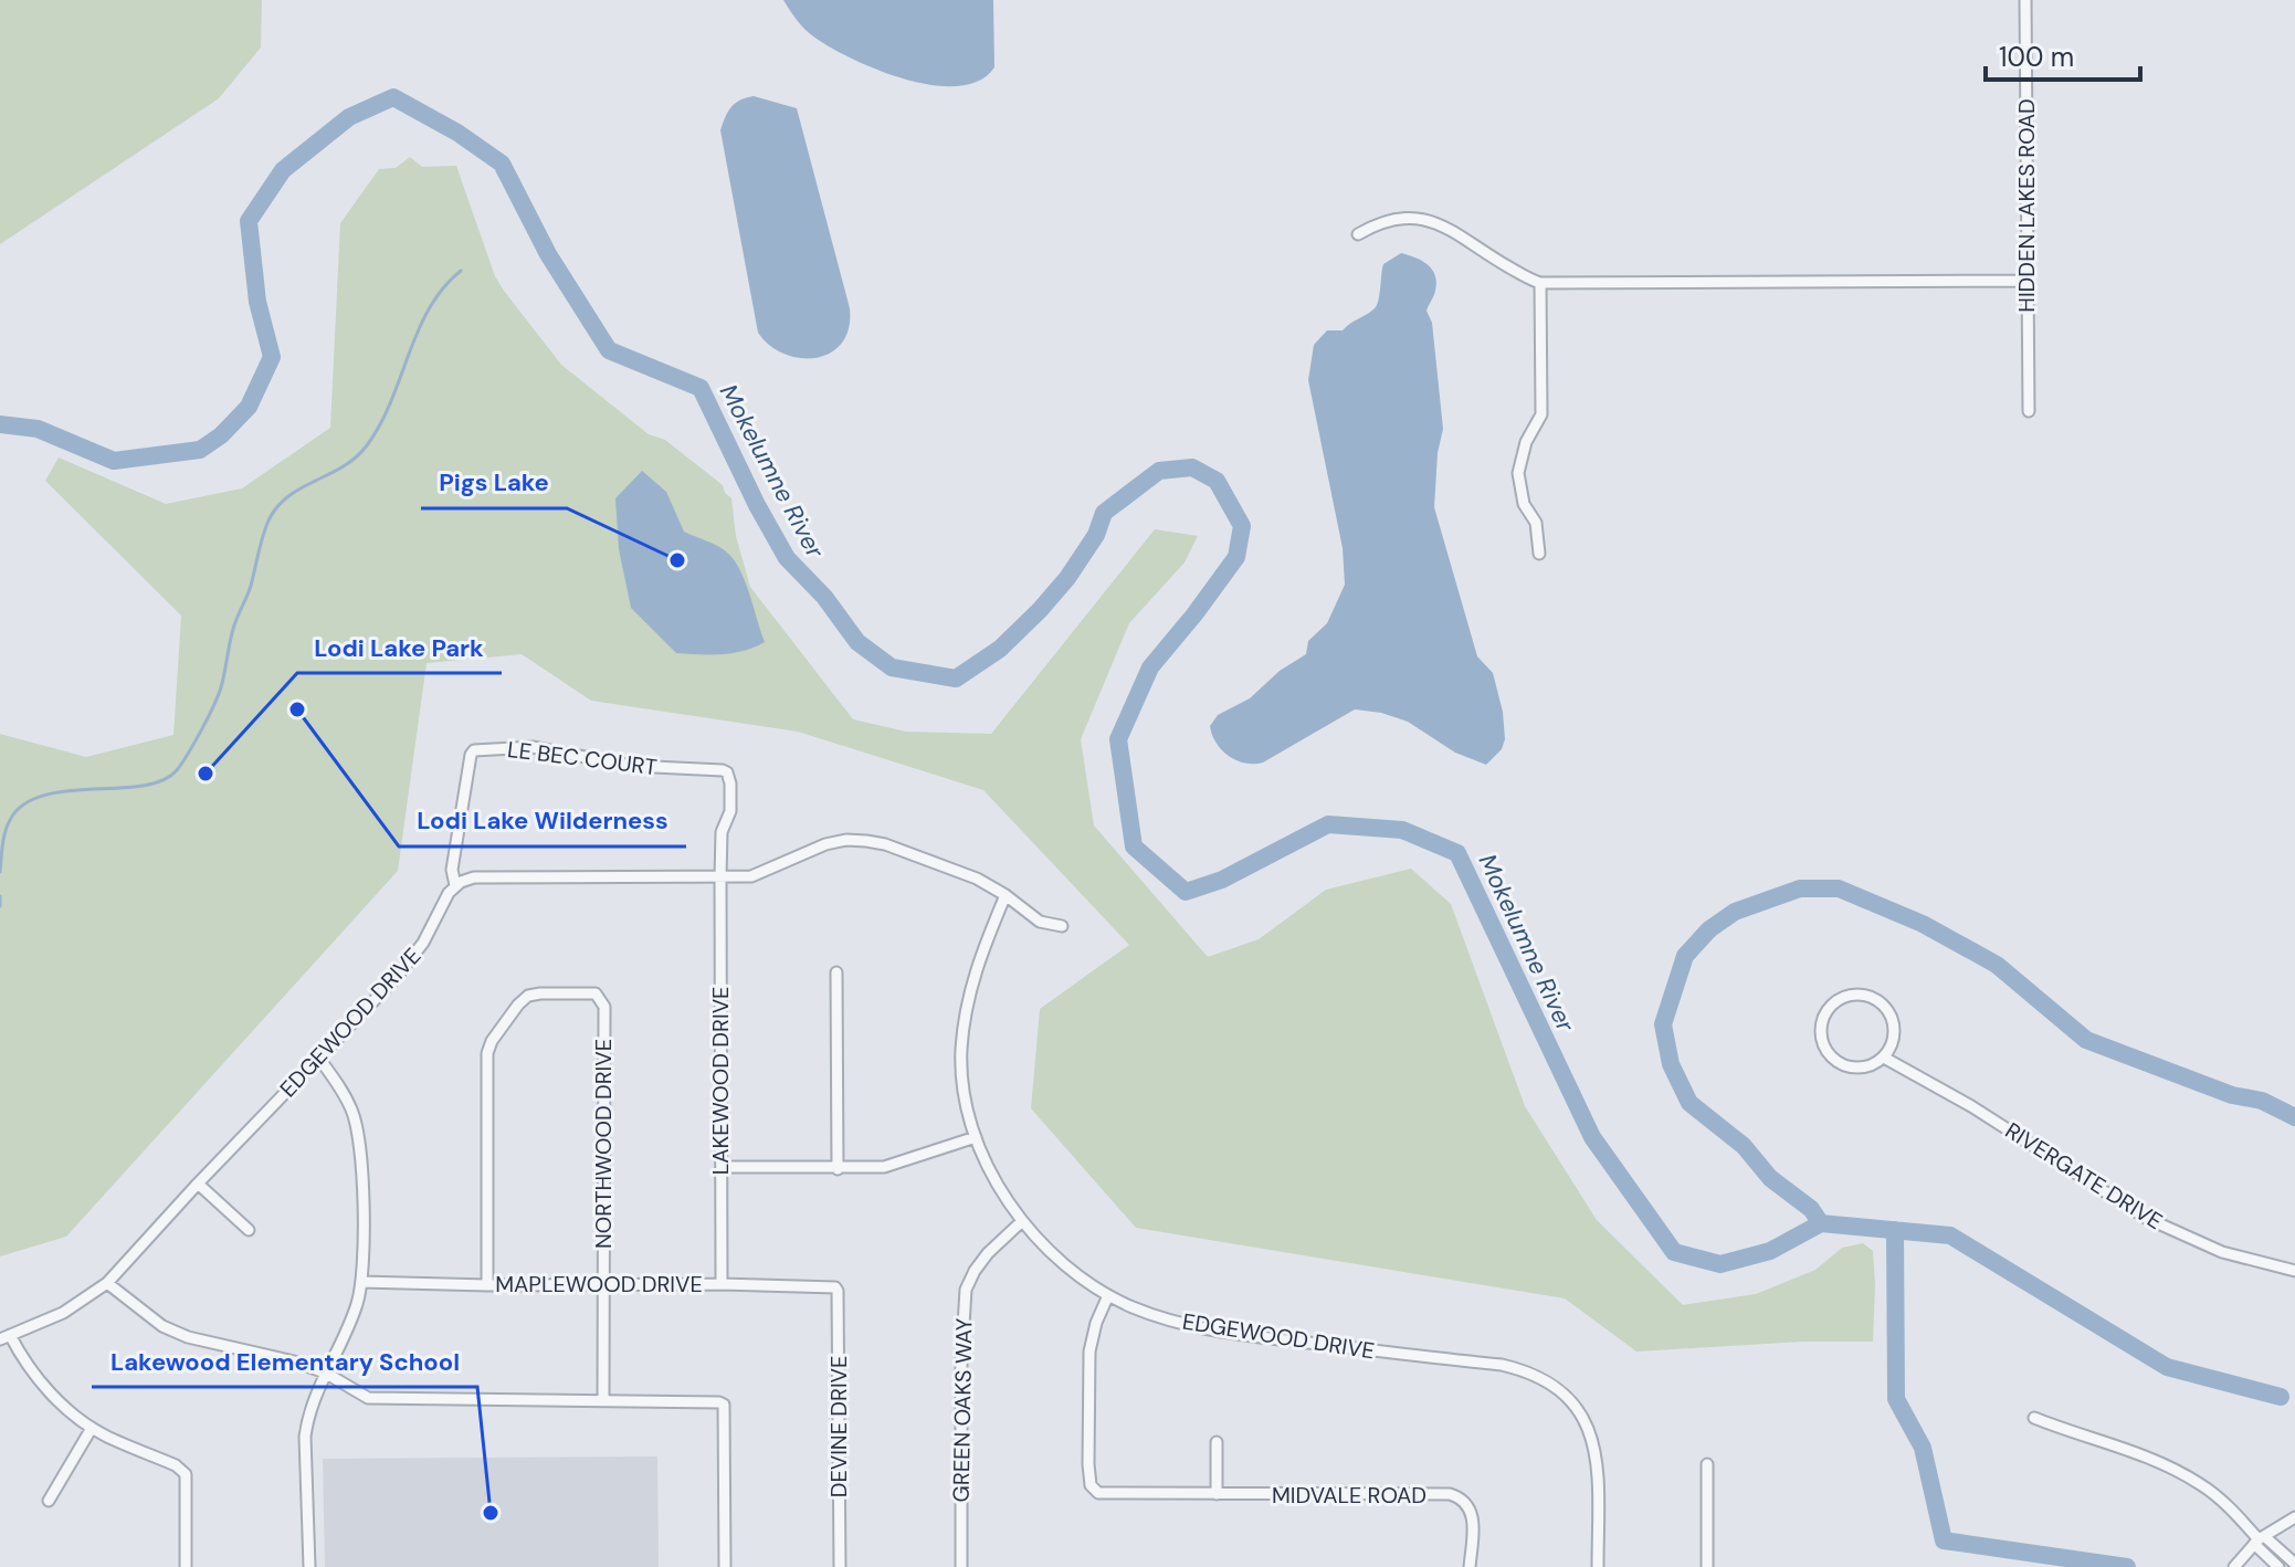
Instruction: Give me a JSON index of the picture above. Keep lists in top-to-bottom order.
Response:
{
  "streets": {
    "street": [
      "HIDDEN LAKES ROAD",
      "LE BEC COURT",
      "EDGEWOOD DRIVE",
      "LAKEWOOD DRIVE",
      "NORTHWOOD DRIVE",
      "RIVERGATE DRIVE",
      "MAPLEWOOD DRIVE",
      "GREEN OAKS WAY",
      "DEVINE DRIVE",
      "MIDVALE ROAD"
    ]
  },
  "crossings": [
    ["LE BEC COURT", "EDGEWOOD DRIVE"],
    ["LE BEC COURT", "LAKEWOOD DRIVE"],
    ["EDGEWOOD DRIVE", "GREEN OAKS WAY"],
    ["EDGEWOOD DRIVE", "MIDVALE ROAD"],
    ["LAKEWOOD DRIVE", "MAPLEWOOD DRIVE"],
    ["NORTHWOOD DRIVE", "MAPLEWOOD DRIVE"],
    ["MAPLEWOOD DRIVE", "DEVINE DRIVE"]
  ],
  "water": ["Mokelumne River"],
  "places": [
    "Pigs Lake",
    "Lodi Lake Wilderness",
    "Lodi Lake Park",
    "Lakewood Elementary School"
  ],
  "scale_bar": "100 m"
}
